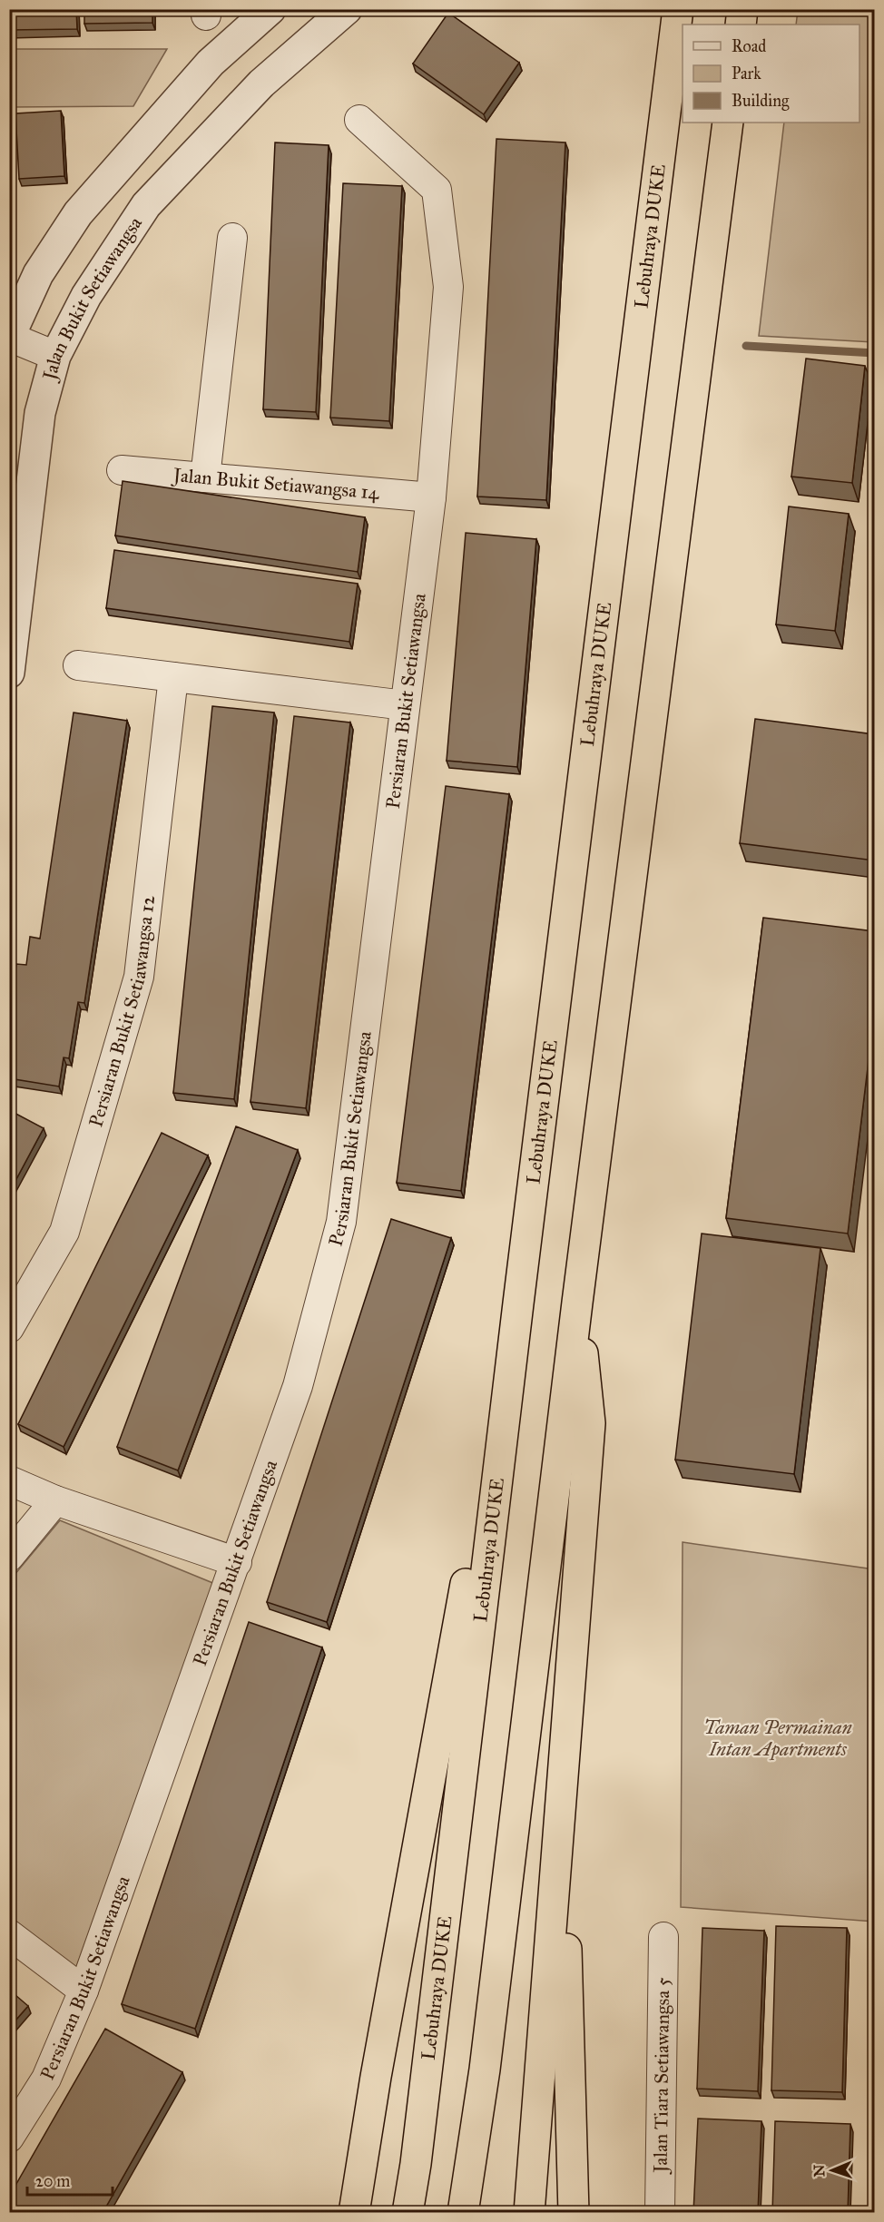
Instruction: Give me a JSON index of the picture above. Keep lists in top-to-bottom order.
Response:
{
  "streets": {
    "highway": ["Lebuhraya DUKE"],
    "street": [
      "Jalan Bukit Setiawangsa",
      "Jalan Bukit Setiawangsa 14",
      "Persiaran Bukit Setiawangsa",
      "Persiaran Bukit Setiawangsa 12",
      "Jalan Tiara Setiawangsa 5"
    ]
  },
  "crossings": [
    ["Jalan Bukit Setiawangsa 14", "Persiaran Bukit Setiawangsa"]
  ],
  "parks": ["Taman Permainan Intan Apartments"],
  "legend": ["Road", "Park", "Building"],
  "scale_bar": "20 m",
  "north": "left"
}
